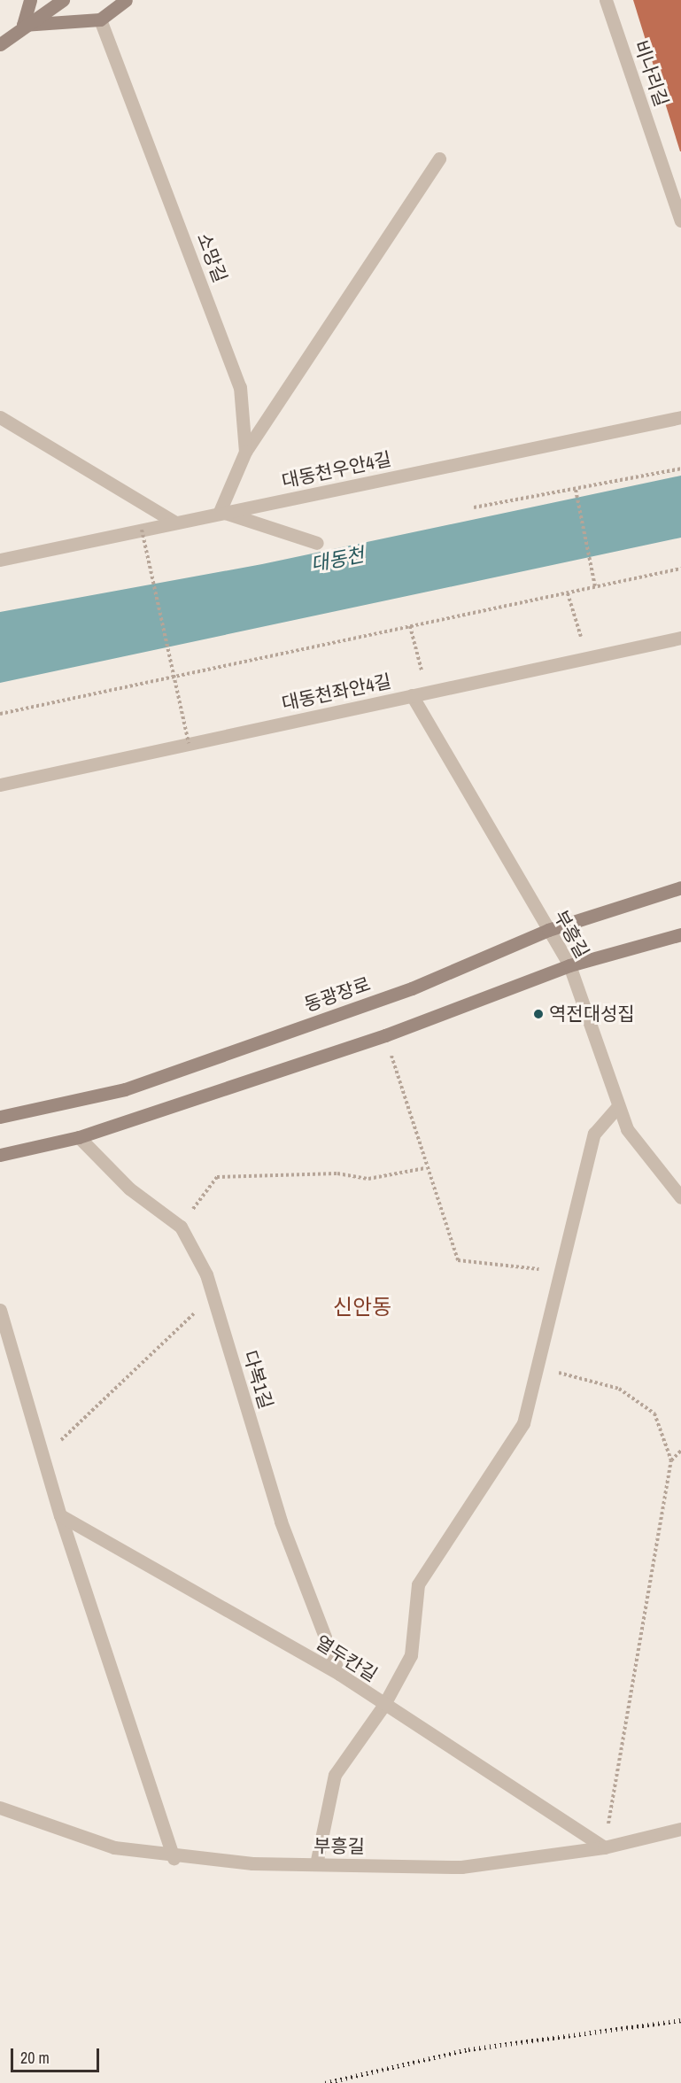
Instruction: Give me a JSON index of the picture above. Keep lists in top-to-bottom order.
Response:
{
  "streets": {
    "street": [
      "비나리길",
      "소망길",
      "대동천우안4길",
      "대동천좌안4길",
      "부흥길",
      "동광장로",
      "다복1길",
      "열두칸길"
    ]
  },
  "crossings": [
    ["소망길", "대동천우안4길"],
    ["대동천좌안4길", "부흥길"],
    ["부흥길", "동광장로"],
    ["부흥길", "열두칸길"],
    ["다복1길", "열두칸길"]
  ],
  "districts": ["신안동"],
  "water": ["대동천"],
  "places": ["역전대성집"],
  "scale_bar": "20 m"
}
